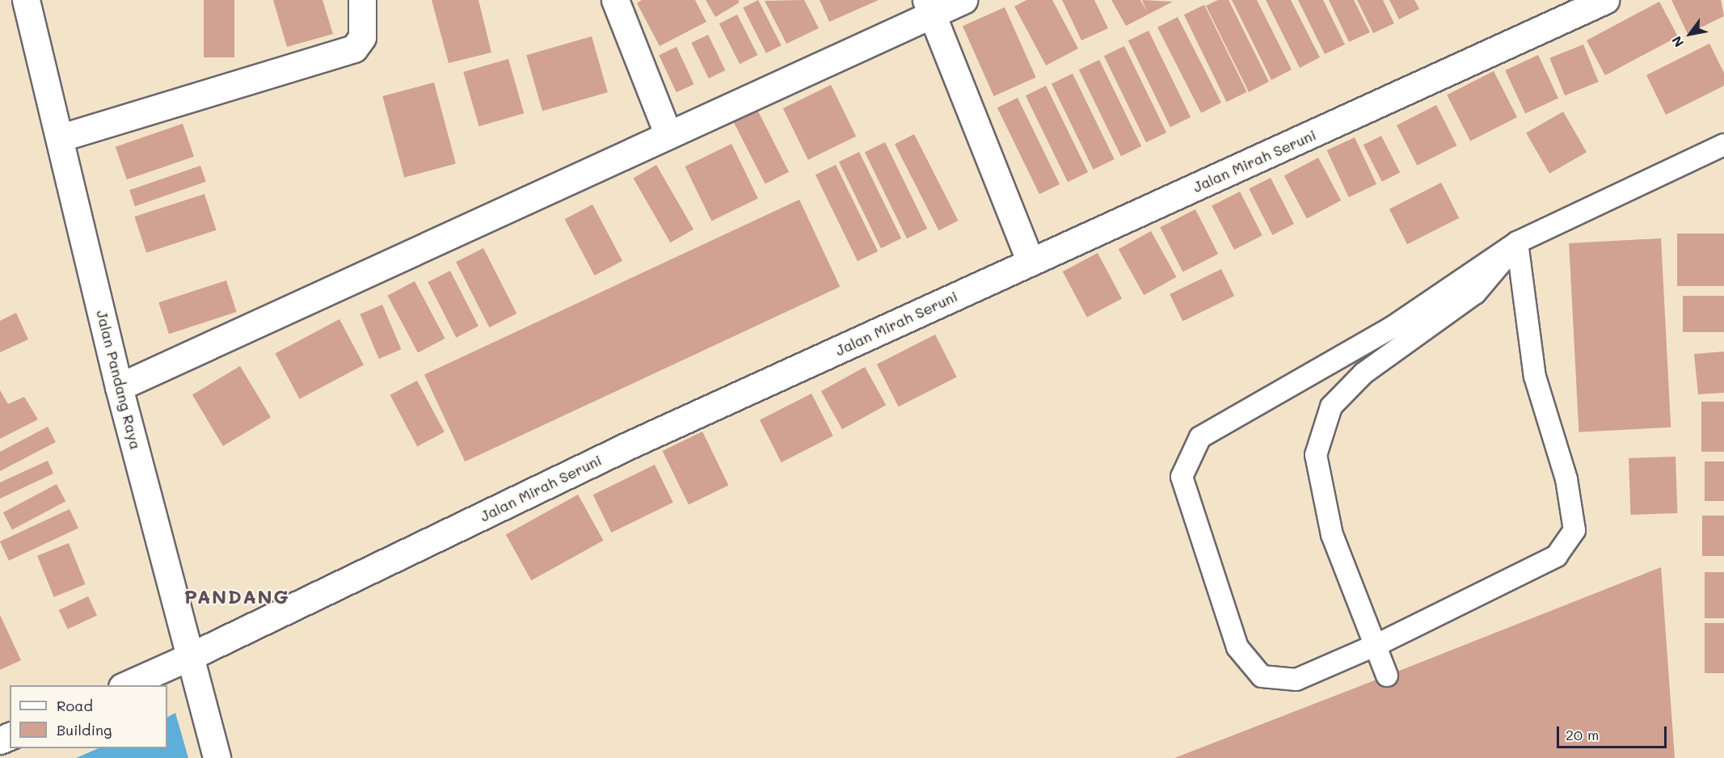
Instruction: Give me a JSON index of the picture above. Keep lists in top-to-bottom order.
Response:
{
  "streets": {
    "street": ["Jalan Mirah Seruni", "Jalan Pandang Raya"]
  },
  "crossings": [
    ["Jalan Mirah Seruni", "Jalan Pandang Raya"]
  ],
  "districts": ["PANDANG"],
  "legend": ["Road", "Building"],
  "scale_bar": "20 m",
  "north": "bottom left"
}
